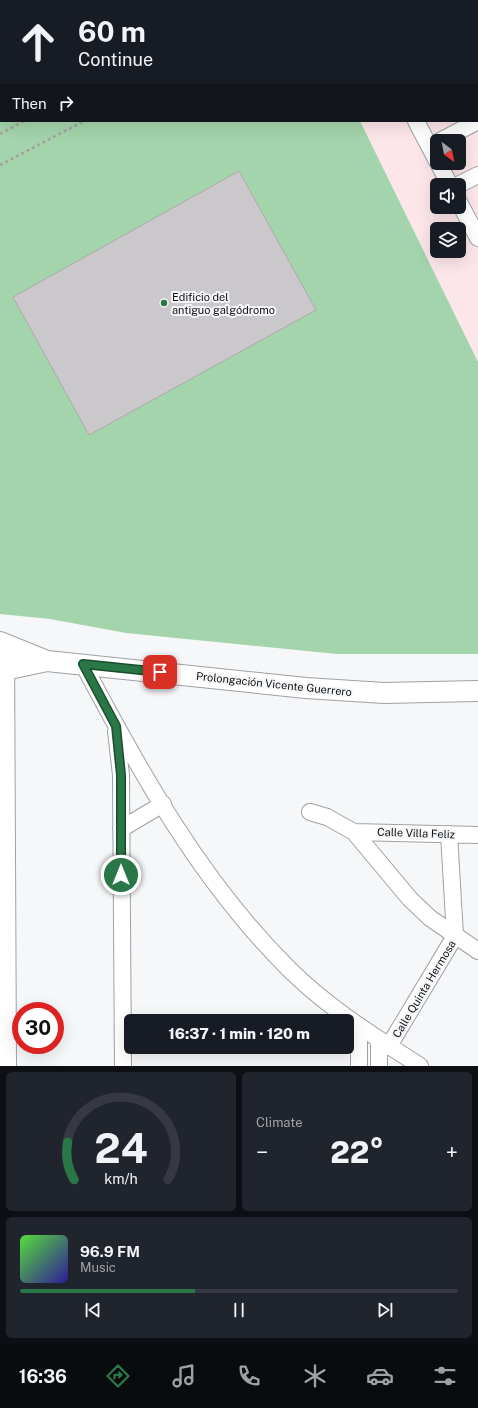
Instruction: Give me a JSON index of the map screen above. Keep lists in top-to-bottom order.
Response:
{
  "streets": {
    "main road": ["Prolongación Vicente Guerrero"],
    "street": ["Calle Villa Feliz", "Calle Quinta Hermosa"]
  },
  "crossings": [
    ["Calle Villa Feliz", "Calle Quinta Hermosa"]
  ],
  "places": ["Edificio del antiguo galgódromo"],
  "north": "bottom right",
  "page": {
    "turn": ["60 m", "Continue"],
    "then": "Then",
    "limit": "30",
    "trip": "16:37 · 1 min · 120 m",
    "tile": "Climate",
    "heat": ["−", "22°", "+"],
    "song": ["96.9 FM", "Music"],
    "tabs": "16:36",
    "gauge": ["24", "km/h"]
  }
}
